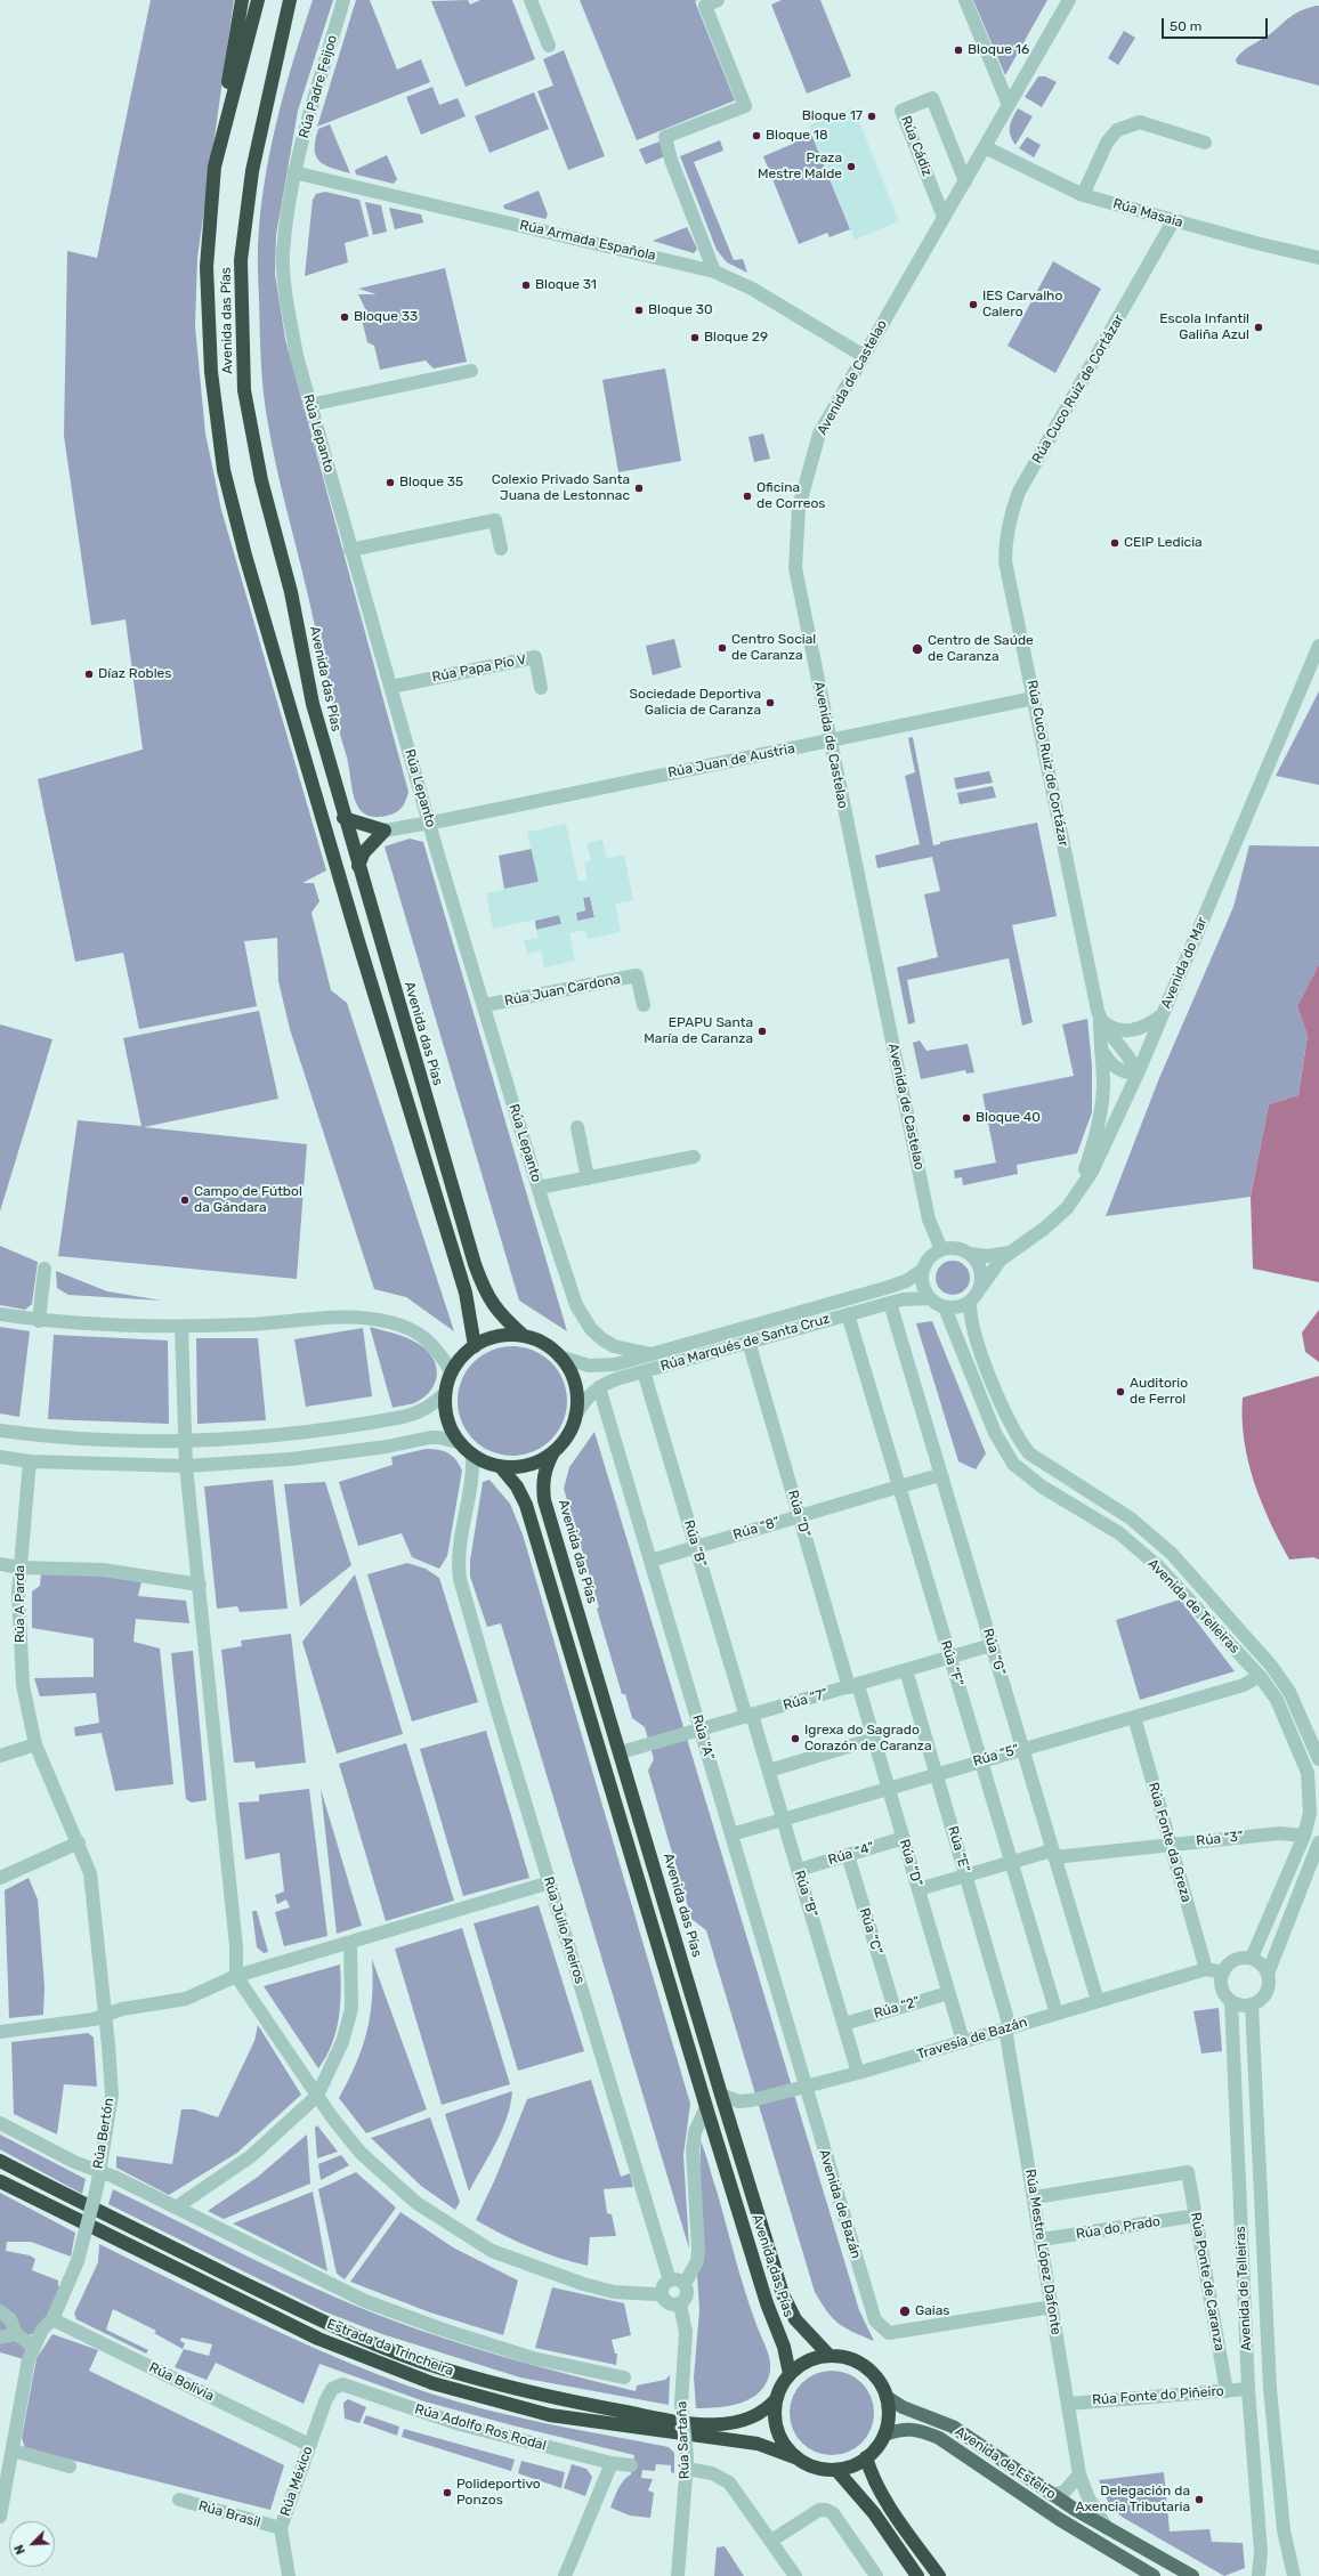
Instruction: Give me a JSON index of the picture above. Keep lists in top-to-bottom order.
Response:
{
  "streets": {
    "highway": ["Avenida das Pías", "Estrada da Trincheira"],
    "main road": ["Avenida de Esteiro"],
    "street": [
      "Rúa Padre Feijoo",
      "Rúa Cádiz",
      "Rúa Masaia",
      "Rúa Armada Española",
      "Avenida de Castelao",
      "Rúa Cuco Ruiz de Cortázar",
      "Rúa Lepanto",
      "Rúa Papa Pío V",
      "Rúa Juan de Austria",
      "Avenida do Mar",
      "Rúa Juan Cardona",
      "Rúa Marqués de Santa Cruz",
      "Rúa “D”",
      "Rúa “8”",
      "Rúa “B”",
      "Rúa A Parda",
      "Avenida de Telleiras",
      "Rúa “G”",
      "Rúa “F”",
      "Rúa “7”",
      "Rúa “A”",
      "Rúa “5”",
      "Rúa “3”",
      "Rúa Fonte da Greza",
      "Rúa “E”",
      "Rúa “4”",
      "Rúa Julio Aneiros",
      "Rúa “C”",
      "Rúa “2”",
      "Travesía de Bazán",
      "Rúa Bertón",
      "Avenida de Bazán",
      "Rúa do Prado",
      "Rúa Mestre López Dafonte",
      "Rúa Ponte de Caranza",
      "Rúa Bolivia",
      "Rúa Fonte do Piñeiro",
      "Rúa Adolfo Ros Rodal",
      "Rúa Sartaña",
      "Rúa México",
      "Rúa Brasil"
    ]
  },
  "crossings": [
    ["Rúa Padre Feijoo", "Rúa Armada Española"],
    ["Rúa Padre Feijoo", "Rúa Lepanto"],
    ["Rúa Cádiz", "Avenida de Castelao"],
    ["Rúa Masaia", "Avenida de Castelao"],
    ["Rúa Masaia", "Rúa Cuco Ruiz de Cortázar"],
    ["Rúa Armada Española", "Avenida de Castelao"],
    ["Rúa Armada Española", "Rúa Lepanto"],
    ["Avenida das Pías", "Rúa Marqués de Santa Cruz"],
    ["Avenida das Pías", "Rúa “7”"],
    ["Avenida das Pías", "Rúa Julio Aneiros"],
    ["Avenida das Pías", "Travesía de Bazán"],
    ["Avenida das Pías", "Estrada da Trincheira"],
    ["Avenida das Pías", "Avenida de Esteiro"],
    ["Avenida de Castelao", "Rúa Juan de Austria"],
    ["Avenida de Castelao", "Avenida do Mar"],
    ["Avenida de Castelao", "Rúa Marqués de Santa Cruz"],
    ["Avenida de Castelao", "Avenida de Telleiras"],
    ["Rúa Cuco Ruiz de Cortázar", "Rúa Juan de Austria"],
    ["Rúa Lepanto", "Rúa Papa Pío V"],
    ["Rúa Lepanto", "Rúa Juan de Austria"],
    ["Rúa Lepanto", "Rúa Juan Cardona"],
    ["Rúa Lepanto", "Rúa Marqués de Santa Cruz"],
    ["Avenida do Mar", "Rúa Marqués de Santa Cruz"],
    ["Avenida do Mar", "Avenida de Telleiras"],
    ["Rúa Marqués de Santa Cruz", "Rúa “D”"],
    ["Rúa Marqués de Santa Cruz", "Rúa “B”"],
    ["Rúa Marqués de Santa Cruz", "Avenida de Telleiras"],
    ["Rúa Marqués de Santa Cruz", "Rúa “G”"],
    ["Rúa Marqués de Santa Cruz", "Rúa “F”"],
    ["Rúa Marqués de Santa Cruz", "Rúa “A”"],
    ["Rúa Marqués de Santa Cruz", "Rúa Julio Aneiros"],
    ["Rúa “D”", "Rúa “8”"],
    ["Rúa “D”", "Rúa “7”"],
    ["Rúa “D”", "Rúa “5”"],
    ["Rúa “D”", "Rúa “3”"],
    ["Rúa “D”", "Rúa “4”"],
    ["Rúa “D”", "Rúa “2”"],
    ["Rúa “D”", "Travesía de Bazán"],
    ["Rúa “8”", "Rúa “B”"],
    ["Rúa “8”", "Rúa “G”"],
    ["Rúa “8”", "Rúa “F”"],
    ["Rúa “8”", "Rúa “A”"],
    ["Rúa “B”", "Rúa “7”"],
    ["Rúa “B”", "Rúa “5”"],
    ["Rúa “B”", "Rúa “4”"],
    ["Rúa “B”", "Rúa “2”"],
    ["Rúa “B”", "Travesía de Bazán"],
    ["Rúa A Parda", "Rúa Bertón"],
    ["Avenida de Telleiras", "Rúa “5”"],
    ["Avenida de Telleiras", "Rúa “3”"],
    ["Avenida de Telleiras", "Travesía de Bazán"],
    ["Avenida de Telleiras", "Rúa Fonte do Piñeiro"],
    ["Rúa “G”", "Rúa “7”"],
    ["Rúa “G”", "Rúa “5”"],
    ["Rúa “G”", "Rúa “3”"],
    ["Rúa “G”", "Travesía de Bazán"],
    ["Rúa “F”", "Rúa “7”"],
    ["Rúa “F”", "Rúa “5”"],
    ["Rúa “F”", "Rúa “3”"],
    ["Rúa “F”", "Travesía de Bazán"],
    ["Rúa “7”", "Rúa “A”"],
    ["Rúa “7”", "Rúa “E”"],
    ["Rúa “A”", "Rúa “5”"],
    ["Rúa “A”", "Travesía de Bazán"],
    ["Rúa “A”", "Avenida de Bazán"],
    ["Rúa “5”", "Rúa Fonte da Greza"],
    ["Rúa “5”", "Rúa “E”"],
    ["Rúa “3”", "Rúa Fonte da Greza"],
    ["Rúa “3”", "Rúa “E”"],
    ["Rúa Fonte da Greza", "Travesía de Bazán"],
    ["Rúa “E”", "Travesía de Bazán"],
    ["Rúa “E”", "Rúa Mestre López Dafonte"],
    ["Rúa “4”", "Rúa “C”"],
    ["Rúa Julio Aneiros", "Rúa Sartaña"],
    ["Rúa “C”", "Rúa “2”"],
    ["Travesía de Bazán", "Avenida de Bazán"],
    ["Travesía de Bazán", "Rúa Mestre López Dafonte"],
    ["Rúa Bertón", "Rúa Bolivia"],
    ["Avenida de Bazán", "Rúa Mestre López Dafonte"],
    ["Rúa do Prado", "Rúa Mestre López Dafonte"],
    ["Rúa do Prado", "Rúa Ponte de Caranza"],
    ["Rúa Mestre López Dafonte", "Rúa Ponte de Caranza"],
    ["Rúa Mestre López Dafonte", "Rúa Fonte do Piñeiro"],
    ["Rúa Mestre López Dafonte", "Avenida de Esteiro"],
    ["Rúa Ponte de Caranza", "Rúa Fonte do Piñeiro"],
    ["Estrada da Trincheira", "Avenida de Esteiro"],
    ["Rúa Bolivia", "Rúa México"],
    ["Rúa Adolfo Ros Rodal", "Rúa México"],
    ["Rúa México", "Rúa Brasil"]
  ],
  "places": [
    "Bloque 16",
    "Bloque 17",
    "Bloque 18",
    "Praza Mestre Malde",
    "Bloque 31",
    "IES Carvalho Calero",
    "Bloque 30",
    "Bloque 33",
    "Escola Infantil Galiña Azul",
    "Bloque 29",
    "Bloque 35",
    "Colexio Privado Santa Juana de Lestonnac",
    "Oficina de Correos",
    "CEIP Ledicia",
    "Centro Social de Caranza",
    "Centro de Saúde de Caranza",
    "Díaz Robles",
    "Sociedade Deportiva Galicia de Caranza",
    "EPAPU Santa María de Caranza",
    "Bloque 40",
    "Campo de Fútbol da Gándara",
    "Auditorio de Ferrol",
    "Igrexa do Sagrado Corazón de Caranza",
    "Gaias",
    "Polideportivo Ponzos",
    "Delegación da Axencia Tributaria"
  ],
  "scale_bar": "50 m",
  "north": "bottom left"
}
